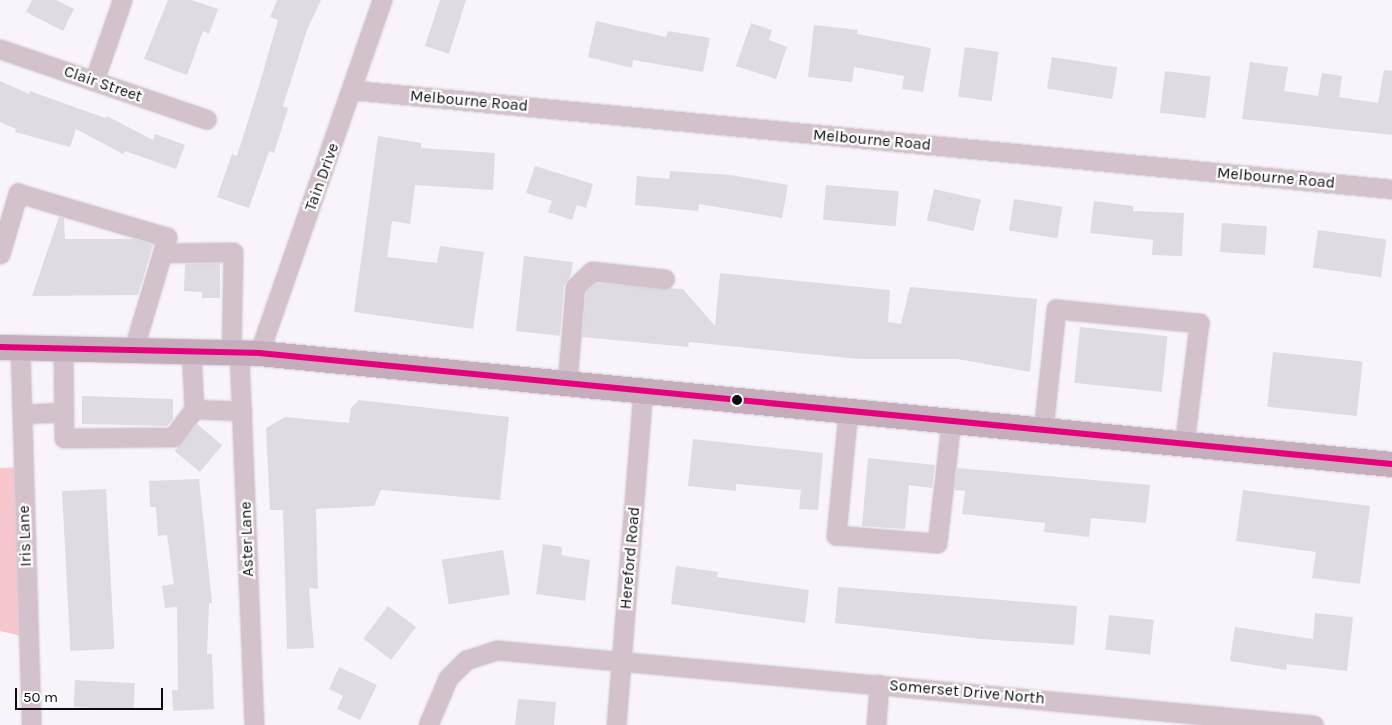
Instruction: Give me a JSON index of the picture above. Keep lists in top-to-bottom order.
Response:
{
  "streets": {
    "street": [
      "Clair Street",
      "Melbourne Road",
      "Tain Drive",
      "Iris Lane",
      "Aster Lane",
      "Hereford Road",
      "Somerset Drive North"
    ]
  },
  "crossings": [
    ["Melbourne Road", "Tain Drive"],
    ["Tain Drive", "Aster Lane"],
    ["Hereford Road", "Somerset Drive North"]
  ],
  "scale_bar": "50 m"
}
